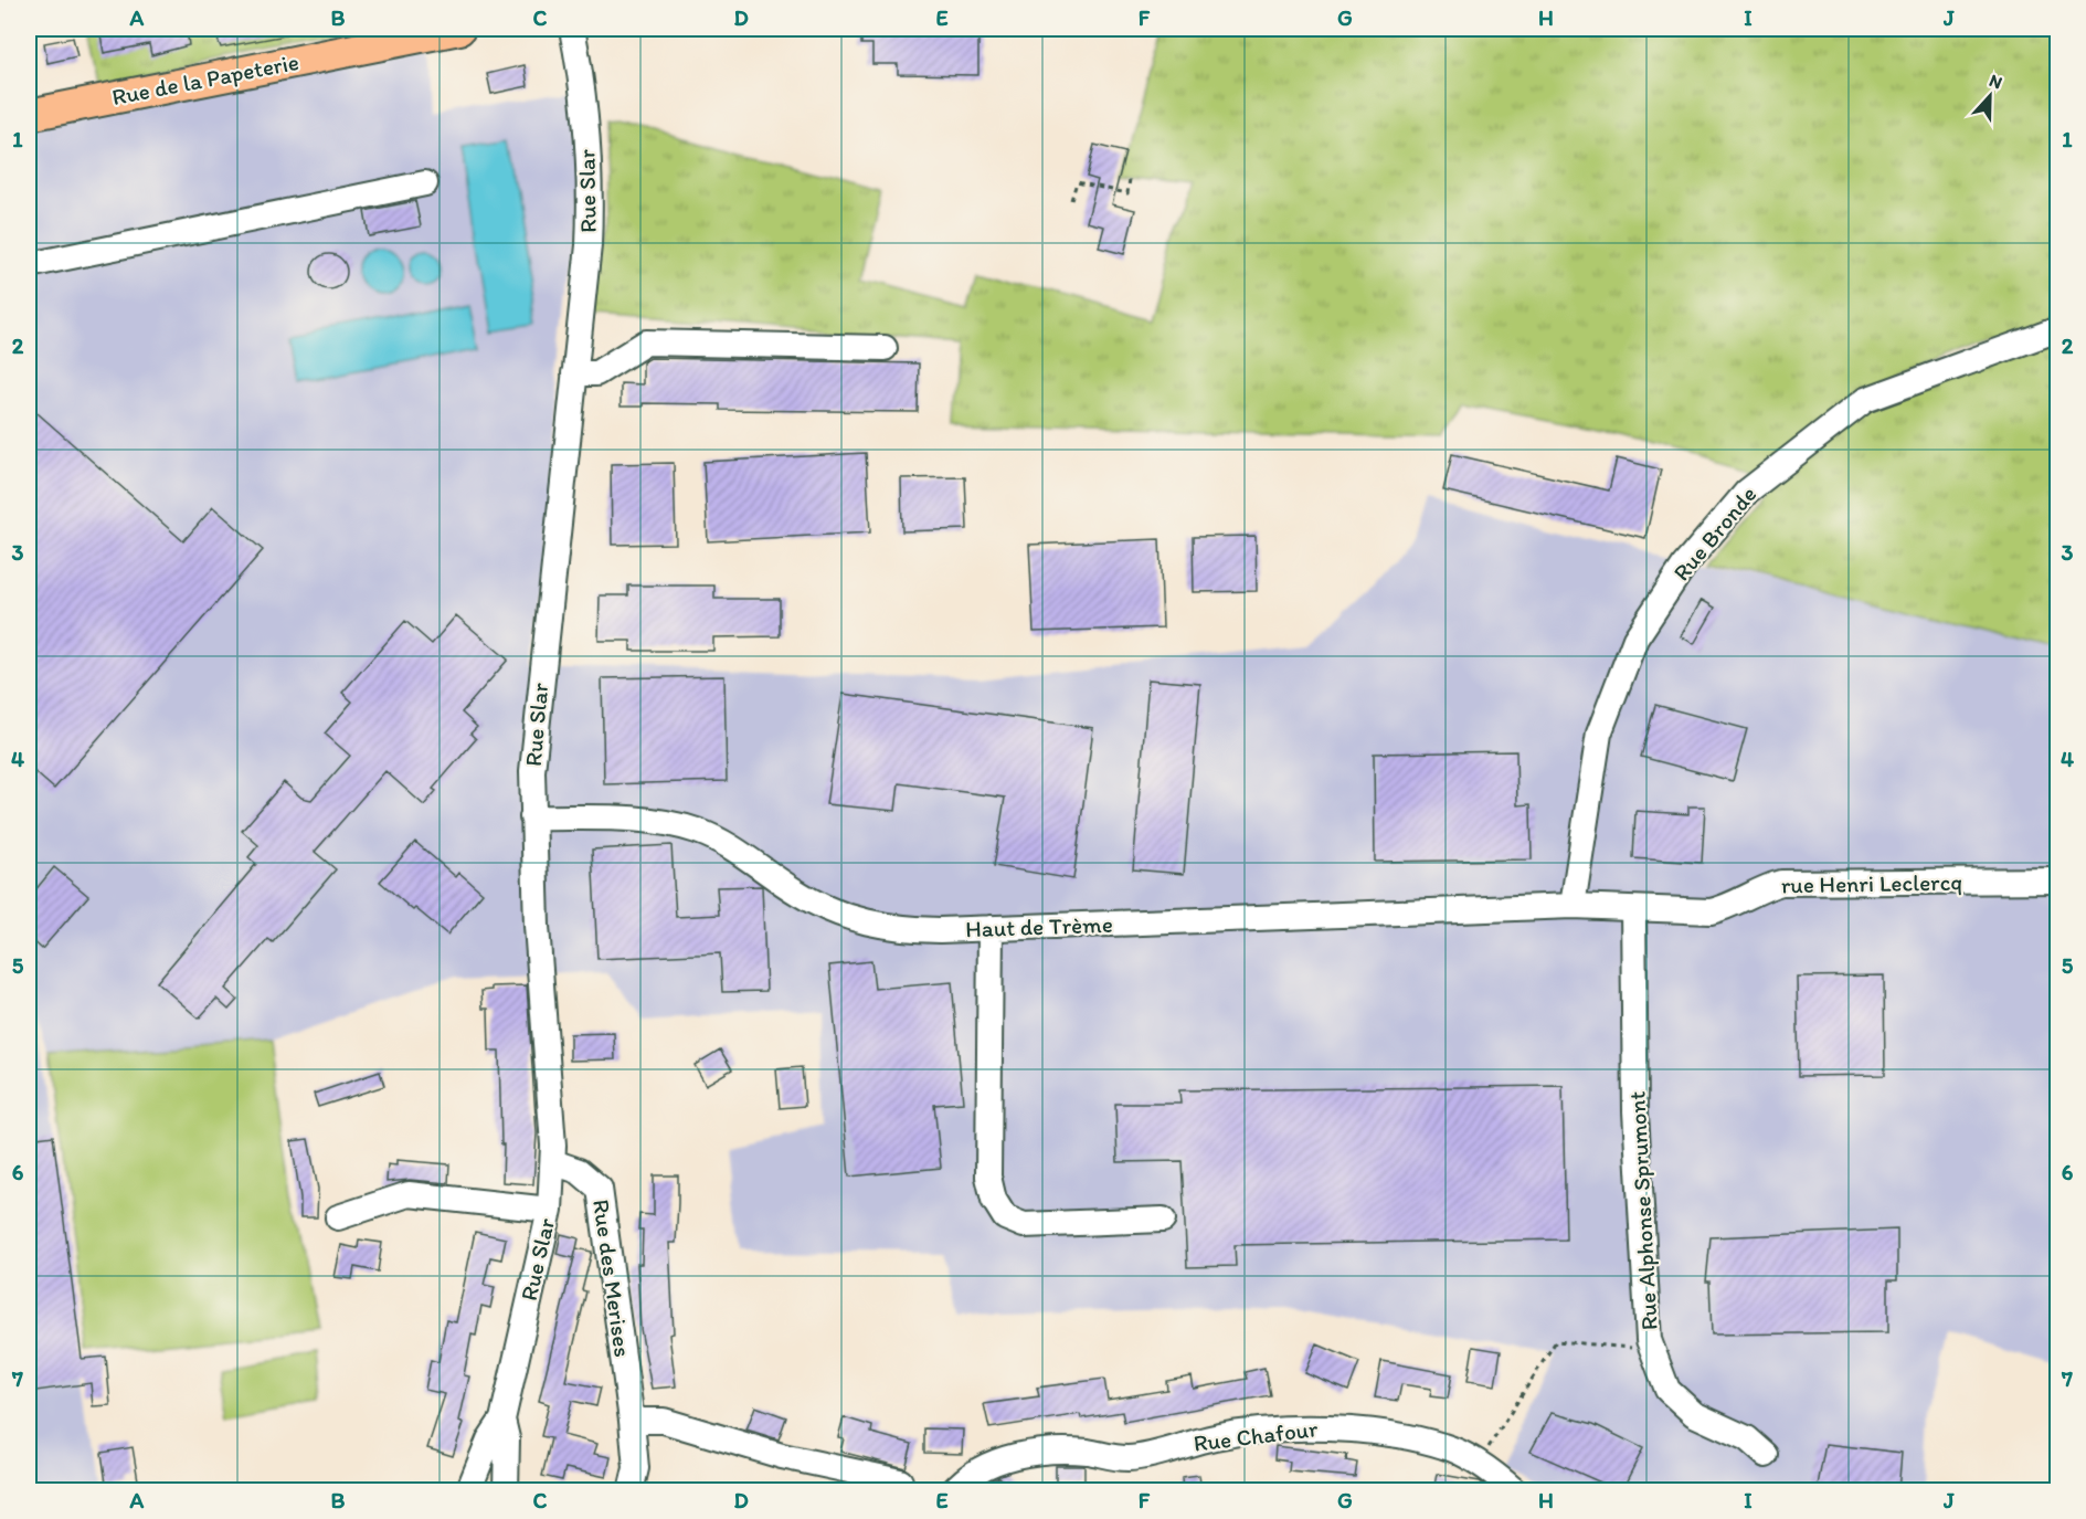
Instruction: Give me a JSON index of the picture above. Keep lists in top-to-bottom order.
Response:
{
  "streets": {
    "main road": ["Rue de la Papeterie"],
    "street": [
      "Rue Slar",
      "Rue Bronde",
      "rue Henri Leclercq",
      "Haut de Trème",
      "Rue Alphonse Sprumont",
      "Rue des Merises",
      "Rue Chafour"
    ]
  },
  "crossings": [
    ["Rue Slar", "Haut de Trème"],
    ["Rue Slar", "Rue des Merises"],
    ["Rue Bronde", "rue Henri Leclercq"],
    ["Rue Bronde", "Haut de Trème"],
    ["rue Henri Leclercq", "Haut de Trème"],
    ["rue Henri Leclercq", "Rue Alphonse Sprumont"]
  ],
  "north": "top",
  "grid": {
    "columns": [
      "A",
      "B",
      "C",
      "D",
      "E",
      "F",
      "G",
      "H",
      "I",
      "J"
    ],
    "rows": [
      "1",
      "2",
      "3",
      "4",
      "5",
      "6",
      "7"
    ]
  }
}
